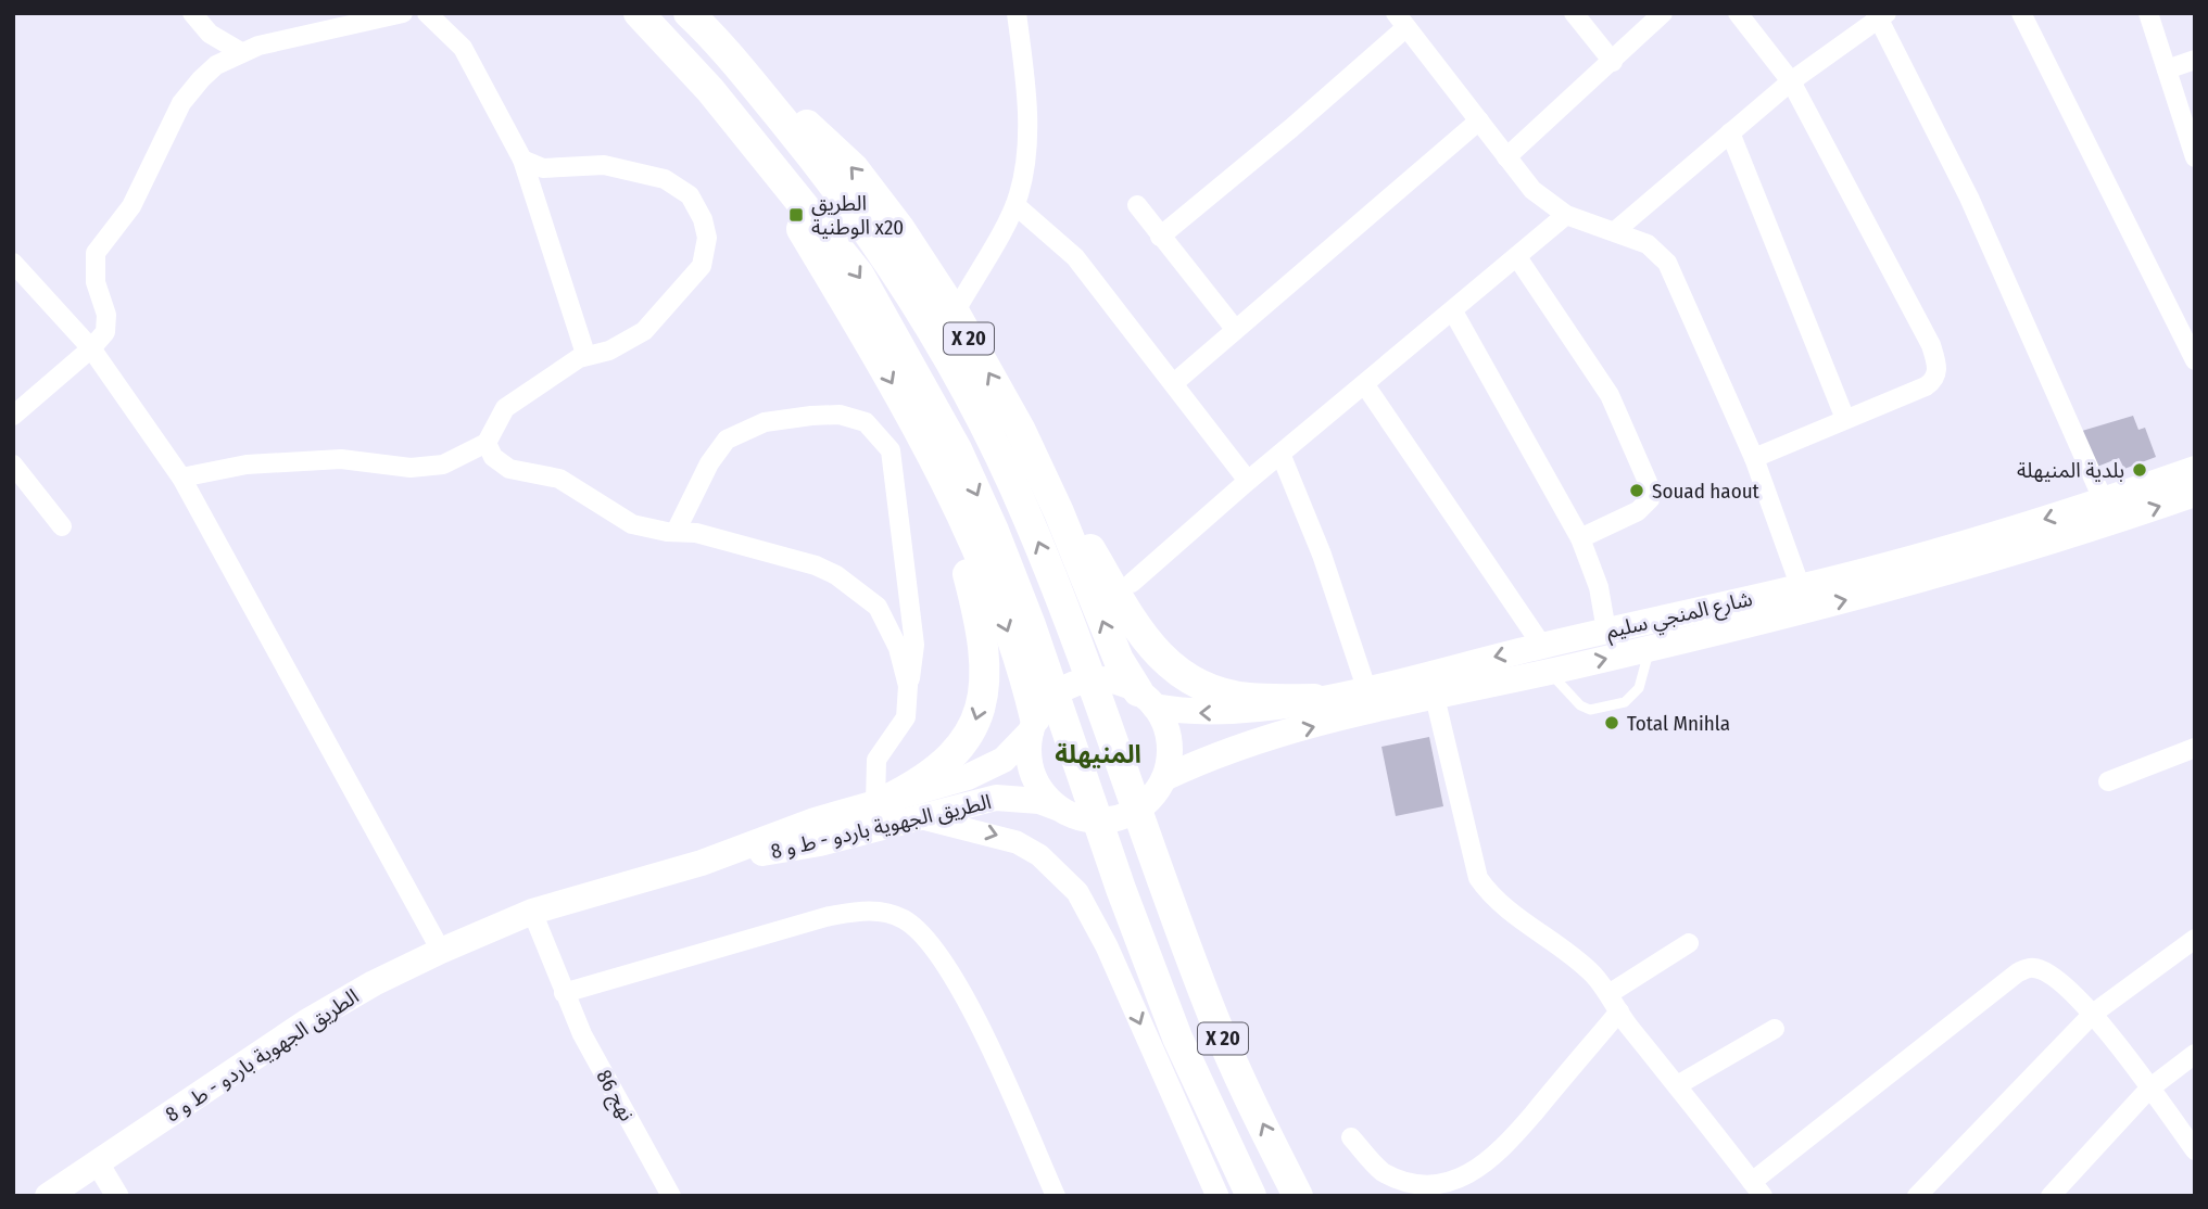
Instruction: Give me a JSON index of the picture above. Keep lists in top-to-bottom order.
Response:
{
  "streets": {
    "highway": ["X 20"],
    "main road": ["شارع المنجي سليم", "الطريق الجهوية باردو - ط و 8"],
    "street": ["نهج 86"]
  },
  "crossings": [
    ["X 20", "شارع المنجي سليم"],
    ["X 20", "الطريق الجهوية باردو - ط و 8"],
    ["شارع المنجي سليم", "الطريق الجهوية باردو - ط و 8"],
    ["الطريق الجهوية باردو - ط و 8", "نهج 86"]
  ],
  "districts": ["المنيهلة"],
  "places": {
    "transit": ["الطريق الوطنية x20"],
    "other": ["بلدية المنيهلة", "Souad haout", "Total Mnihla"]
  }
}
